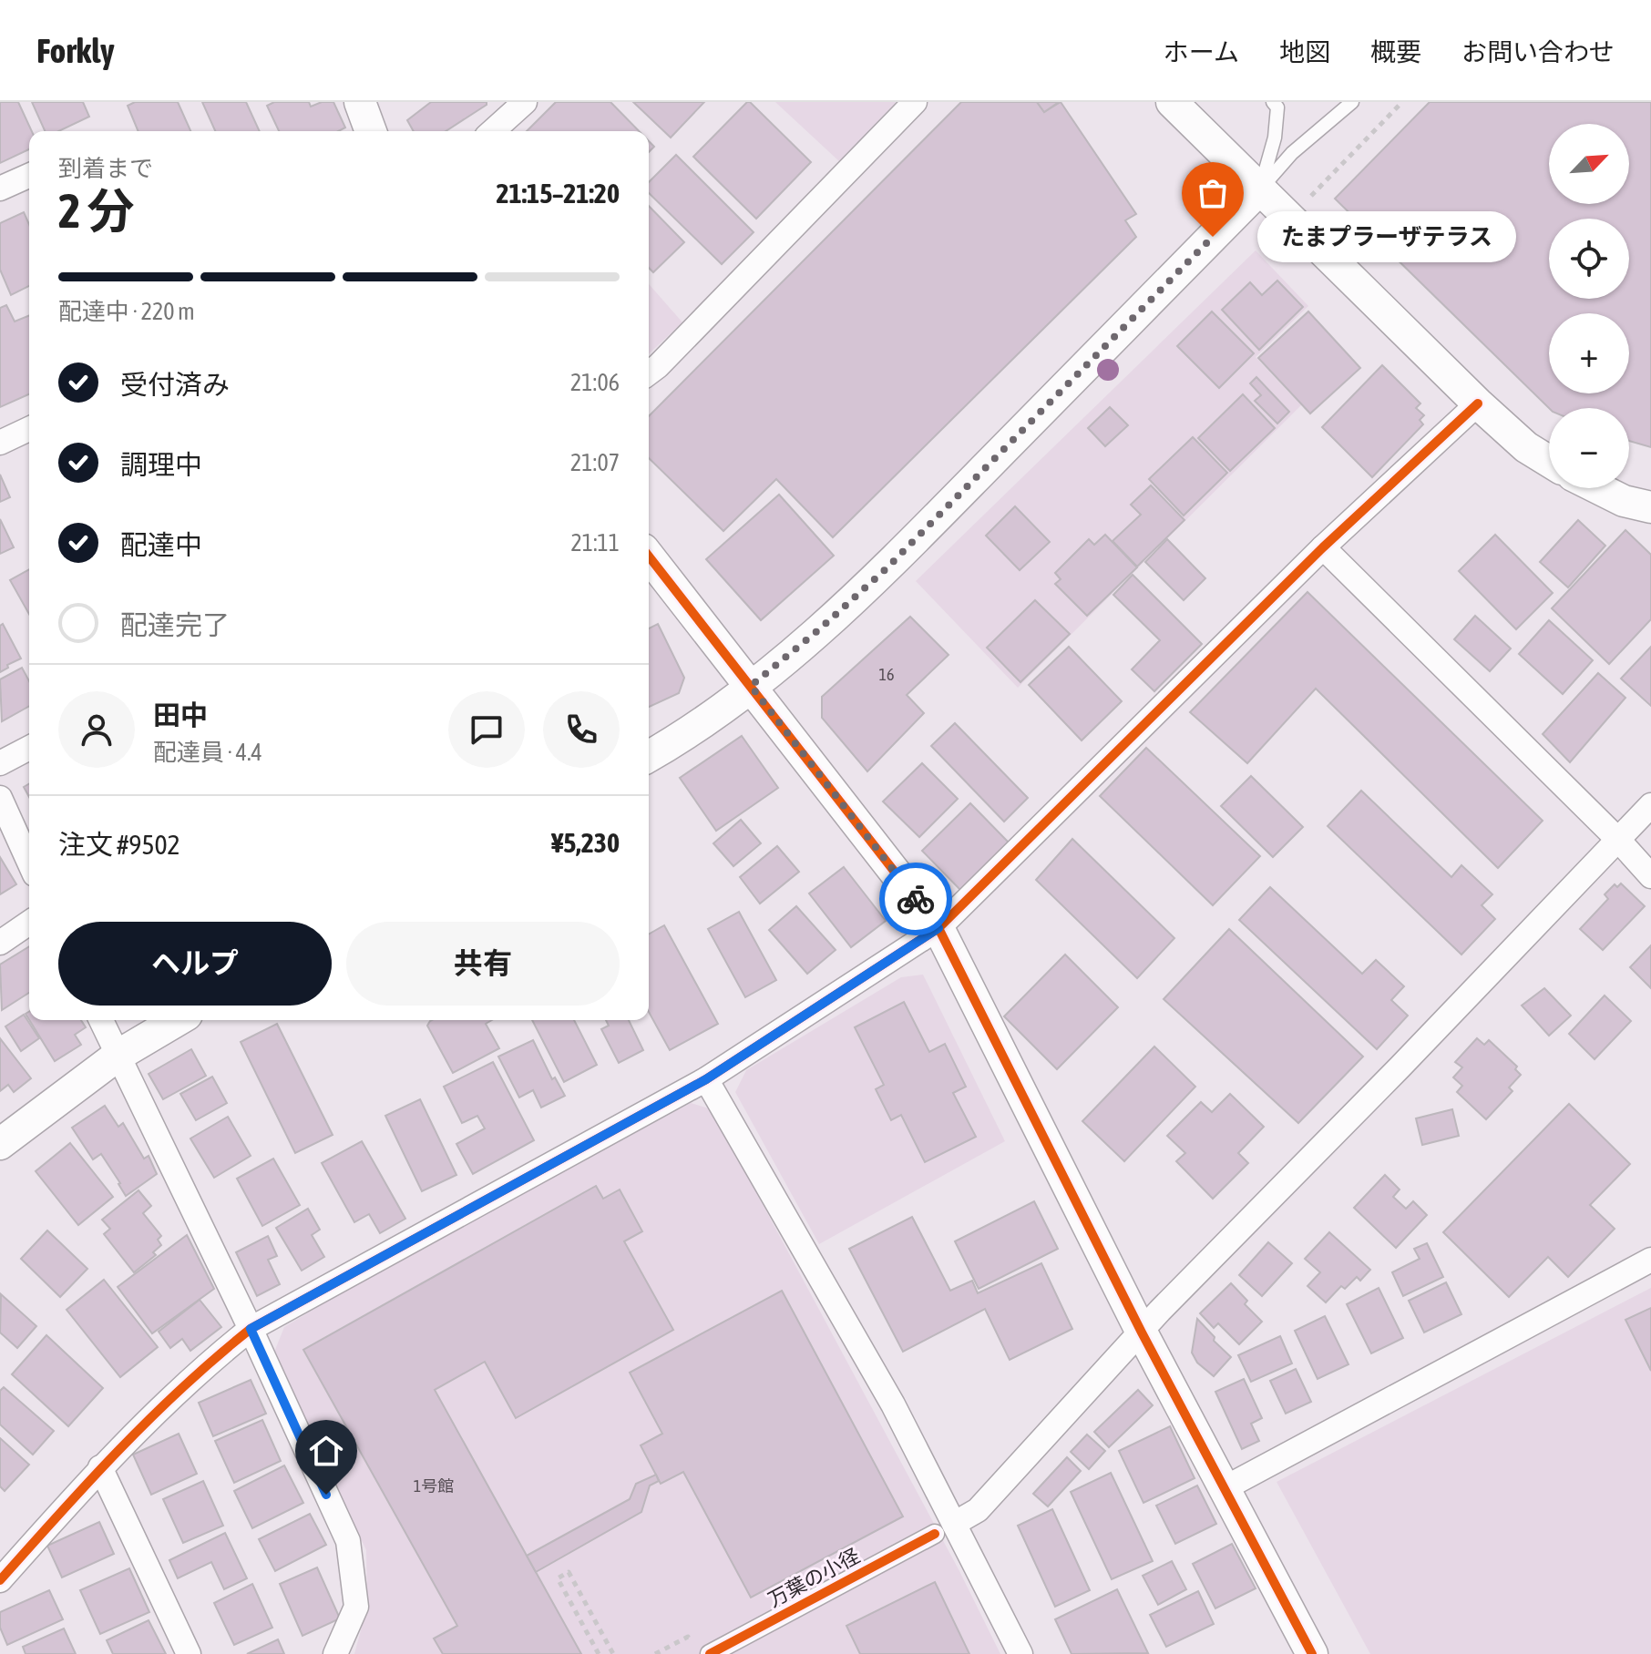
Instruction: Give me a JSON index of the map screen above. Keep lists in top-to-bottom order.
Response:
{
  "streets": {
    "street": ["万葉の小径"]
  },
  "places": ["たまプラーザテラス"],
  "house_numbers": ["16", "1号館"],
  "north": "top right",
  "page": {
    "header": "Forkly",
    "nav": [
      "ホーム",
      "地図",
      "概要",
      "お問い合わせ"
    ],
    "map_buttons": ["+", "−"],
    "heading": ["2 分", "到着まで", "21:15–21:20"],
    "panel": [
      "田中",
      "配達員 · 4.4",
      "注文 #9502",
      "¥5,230"
    ],
    "bubble": "たまプラーザテラス",
    "bar": "配達中 · 220 m",
    "list": [
      ["受付済み", "21:06"],
      ["調理中", "21:07"],
      ["配達中", "21:11"],
      "配達完了"
    ],
    "buttons": ["ヘルプ", "共有"]
  }
}
